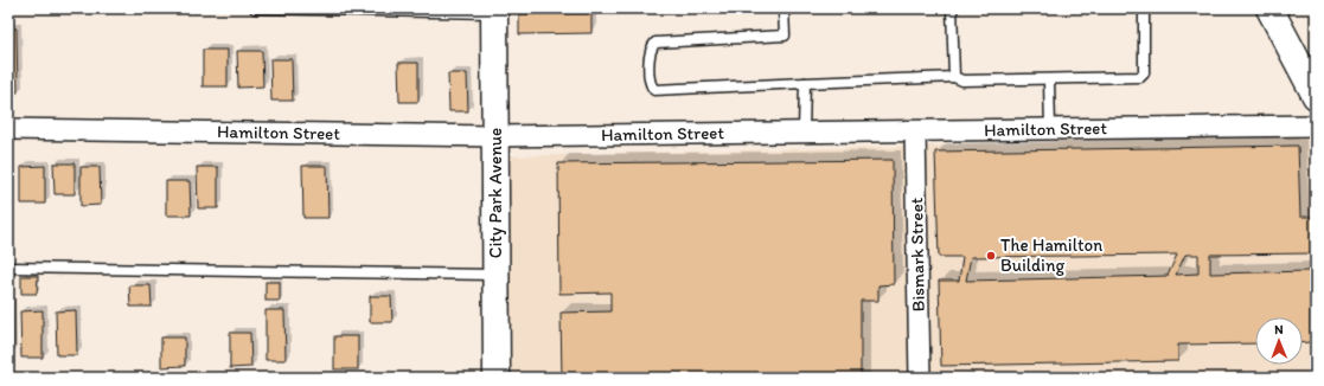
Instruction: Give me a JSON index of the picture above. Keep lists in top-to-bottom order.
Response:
{
  "streets": {
    "street": ["Hamilton Street", "City Park Avenue", "Bismark Street"]
  },
  "crossings": [
    ["Hamilton Street", "City Park Avenue"],
    ["Hamilton Street", "Bismark Street"]
  ],
  "places": ["The Hamilton Building"],
  "north": "top"
}
